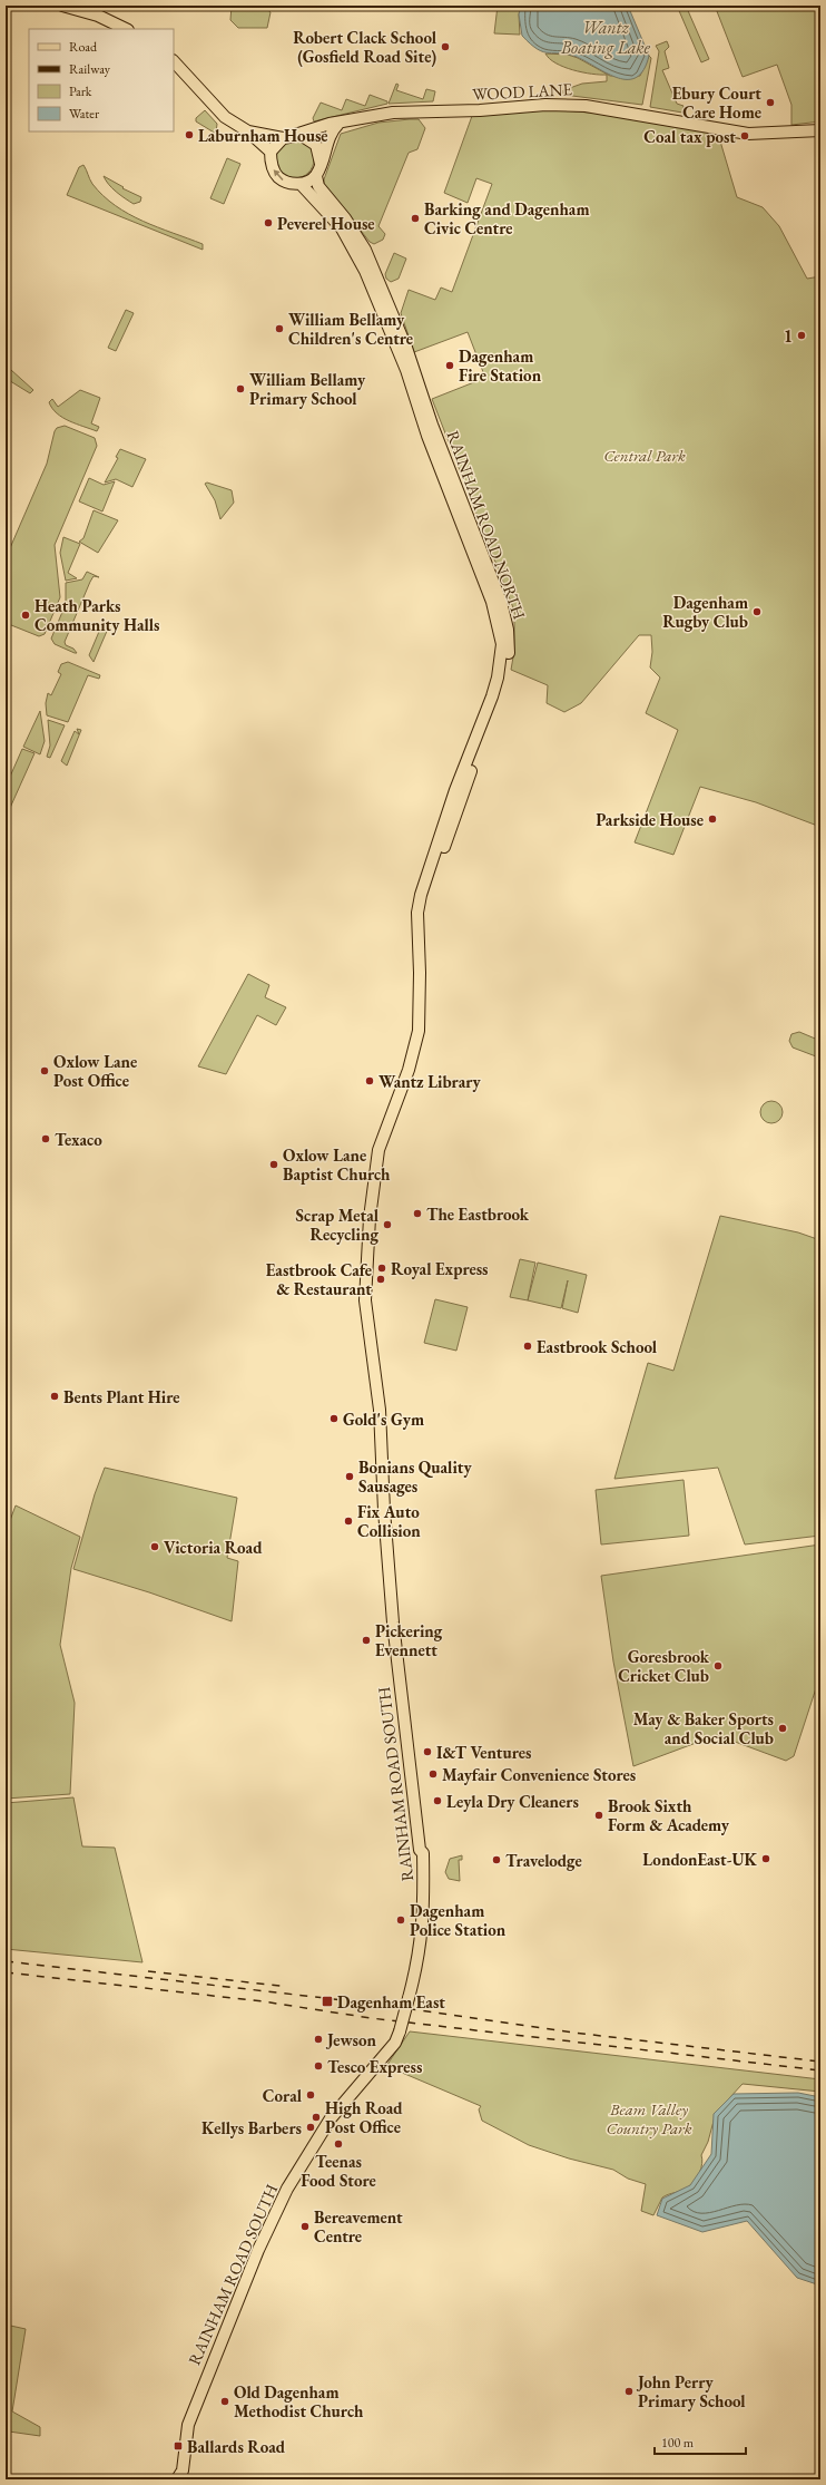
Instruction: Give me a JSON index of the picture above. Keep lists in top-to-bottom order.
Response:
{
  "streets": {
    "main road": ["WOOD LANE", "RAINHAM ROAD NORTH", "RAINHAM ROAD SOUTH"]
  },
  "crossings": [
    ["WOOD LANE", "RAINHAM ROAD NORTH"],
    ["RAINHAM ROAD NORTH", "RAINHAM ROAD SOUTH"]
  ],
  "water": ["Wantz Boating Lake"],
  "parks": ["Central Park", "Beam Valley Country Park"],
  "places": {
    "other": [
      "Robert Clack School (Gosfield Road Site)",
      "Ebury Court Care Home",
      "Laburnham House",
      "Coal tax post",
      "Barking and Dagenham Civic Centre",
      "Peverel House",
      "William Bellamy Children's Centre",
      "1",
      "Dagenham Fire Station",
      "William Bellamy Primary School",
      "Dagenham Rugby Club",
      "Heath Parks Community Halls",
      "Parkside House",
      "Oxlow Lane Post Office",
      "Wantz Library",
      "Texaco",
      "Oxlow Lane Baptist Church",
      "The Eastbrook",
      "Scrap Metal Recycling",
      "Royal Express",
      "Eastbrook Cafe & Restaurant",
      "Eastbrook School",
      "Bents Plant Hire",
      "Gold's Gym",
      "Bonians Quality Sausages",
      "Fix Auto Collision",
      "Victoria Road",
      "Pickering Evennett",
      "Goresbrook Cricket Club",
      "May & Baker Sports and Social Club",
      "I&T Ventures",
      "Mayfair Convenience Stores",
      "Leyla Dry Cleaners",
      "Brook Sixth Form & Academy",
      "LondonEast-UK",
      "Travelodge",
      "Dagenham Police Station",
      "Jewson",
      "Tesco Express",
      "Coral",
      "High Road Post Office",
      "Kellys Barbers",
      "Teenas Food Store",
      "Bereavement Centre",
      "John Perry Primary School",
      "Old Dagenham Methodist Church"
    ],
    "transit": ["Dagenham East", "Ballards Road"]
  },
  "legend": [
    "Road",
    "Railway",
    "Park",
    "Water"
  ],
  "scale_bar": "100 m"
}
